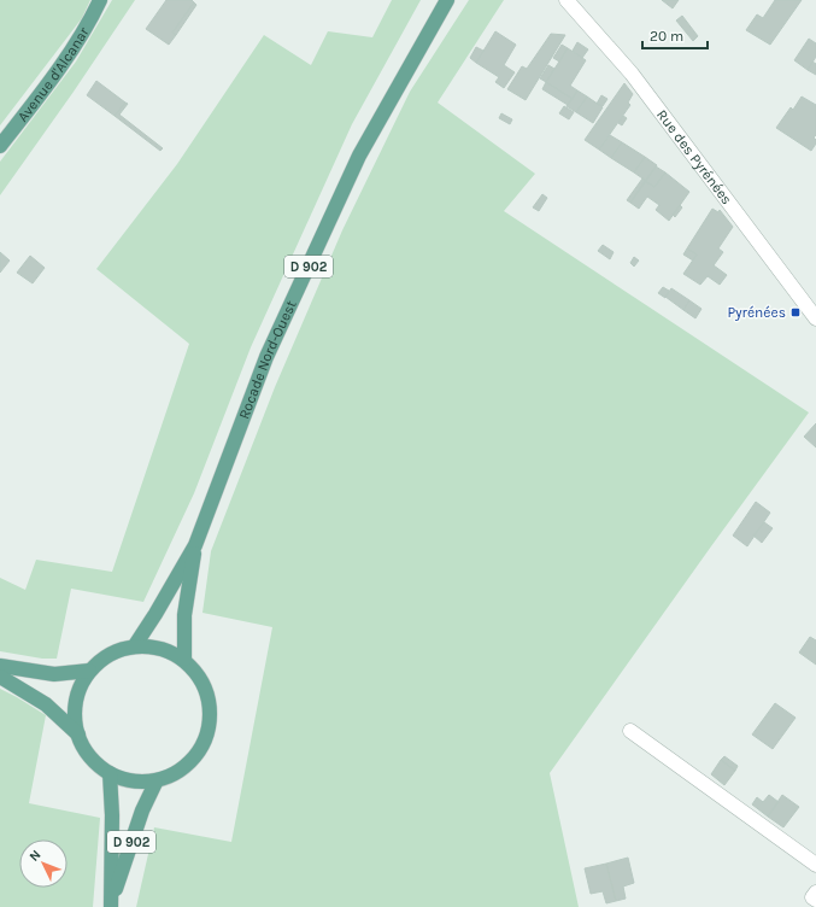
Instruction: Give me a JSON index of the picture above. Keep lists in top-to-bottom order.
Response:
{
  "streets": {
    "main road": ["Avenue d'Alcanar", "D 902", "Rocade Nord-Ouest"],
    "street": ["Rue des Pyrénées"]
  },
  "crossings": [
    ["D 902", "Rocade Nord-Ouest"]
  ],
  "places": {
    "transit": ["Pyrénées"]
  },
  "scale_bar": "20 m",
  "north": "top left"
}
